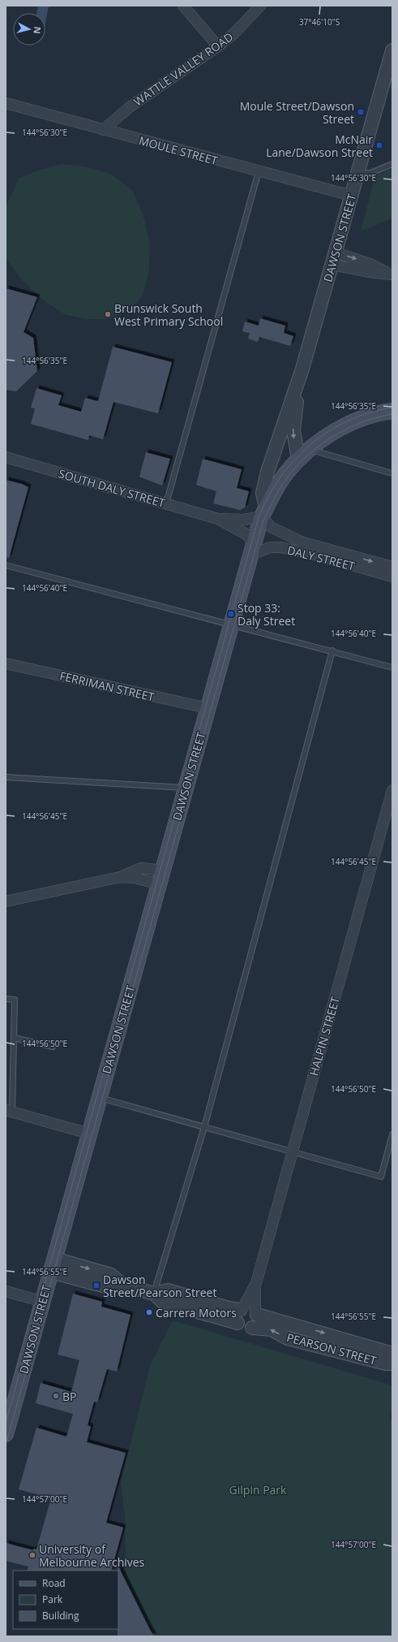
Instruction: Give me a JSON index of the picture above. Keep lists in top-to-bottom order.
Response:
{
  "streets": {
    "main road": ["DAWSON STREET"],
    "street": [
      "WATTLE VALLEY ROAD",
      "MOULE STREET",
      "SOUTH DALY STREET",
      "DALY STREET",
      "FERRIMAN STREET",
      "HALPIN STREET",
      "PEARSON STREET"
    ]
  },
  "crossings": [
    ["WATTLE VALLEY ROAD", "MOULE STREET"],
    ["MOULE STREET", "DAWSON STREET"],
    ["DAWSON STREET", "SOUTH DALY STREET"],
    ["DAWSON STREET", "DALY STREET"],
    ["DAWSON STREET", "FERRIMAN STREET"],
    ["DAWSON STREET", "PEARSON STREET"],
    ["SOUTH DALY STREET", "DALY STREET"],
    ["HALPIN STREET", "PEARSON STREET"]
  ],
  "parks": ["Gilpin Park"],
  "places": {
    "transit": [
      "Moule Street/Dawson Street",
      "McNair Lane/Dawson Street",
      "Stop 33: Daly Street",
      "Dawson Street/Pearson Street"
    ],
    "other": [
      "Brunswick South West Primary School",
      "Carrera Motors",
      "BP",
      "University of Melbourne Archives"
    ]
  },
  "legend": ["Road", "Park", "Building"],
  "north": "right",
  "coordinates": [
    "37°46'10\"S",
    "144°56'30\"E",
    "144°56'35\"E",
    "144°56'40\"E",
    "144°56'45\"E",
    "144°56'50\"E",
    "144°56'55\"E",
    "144°57'00\"E"
  ]
}
